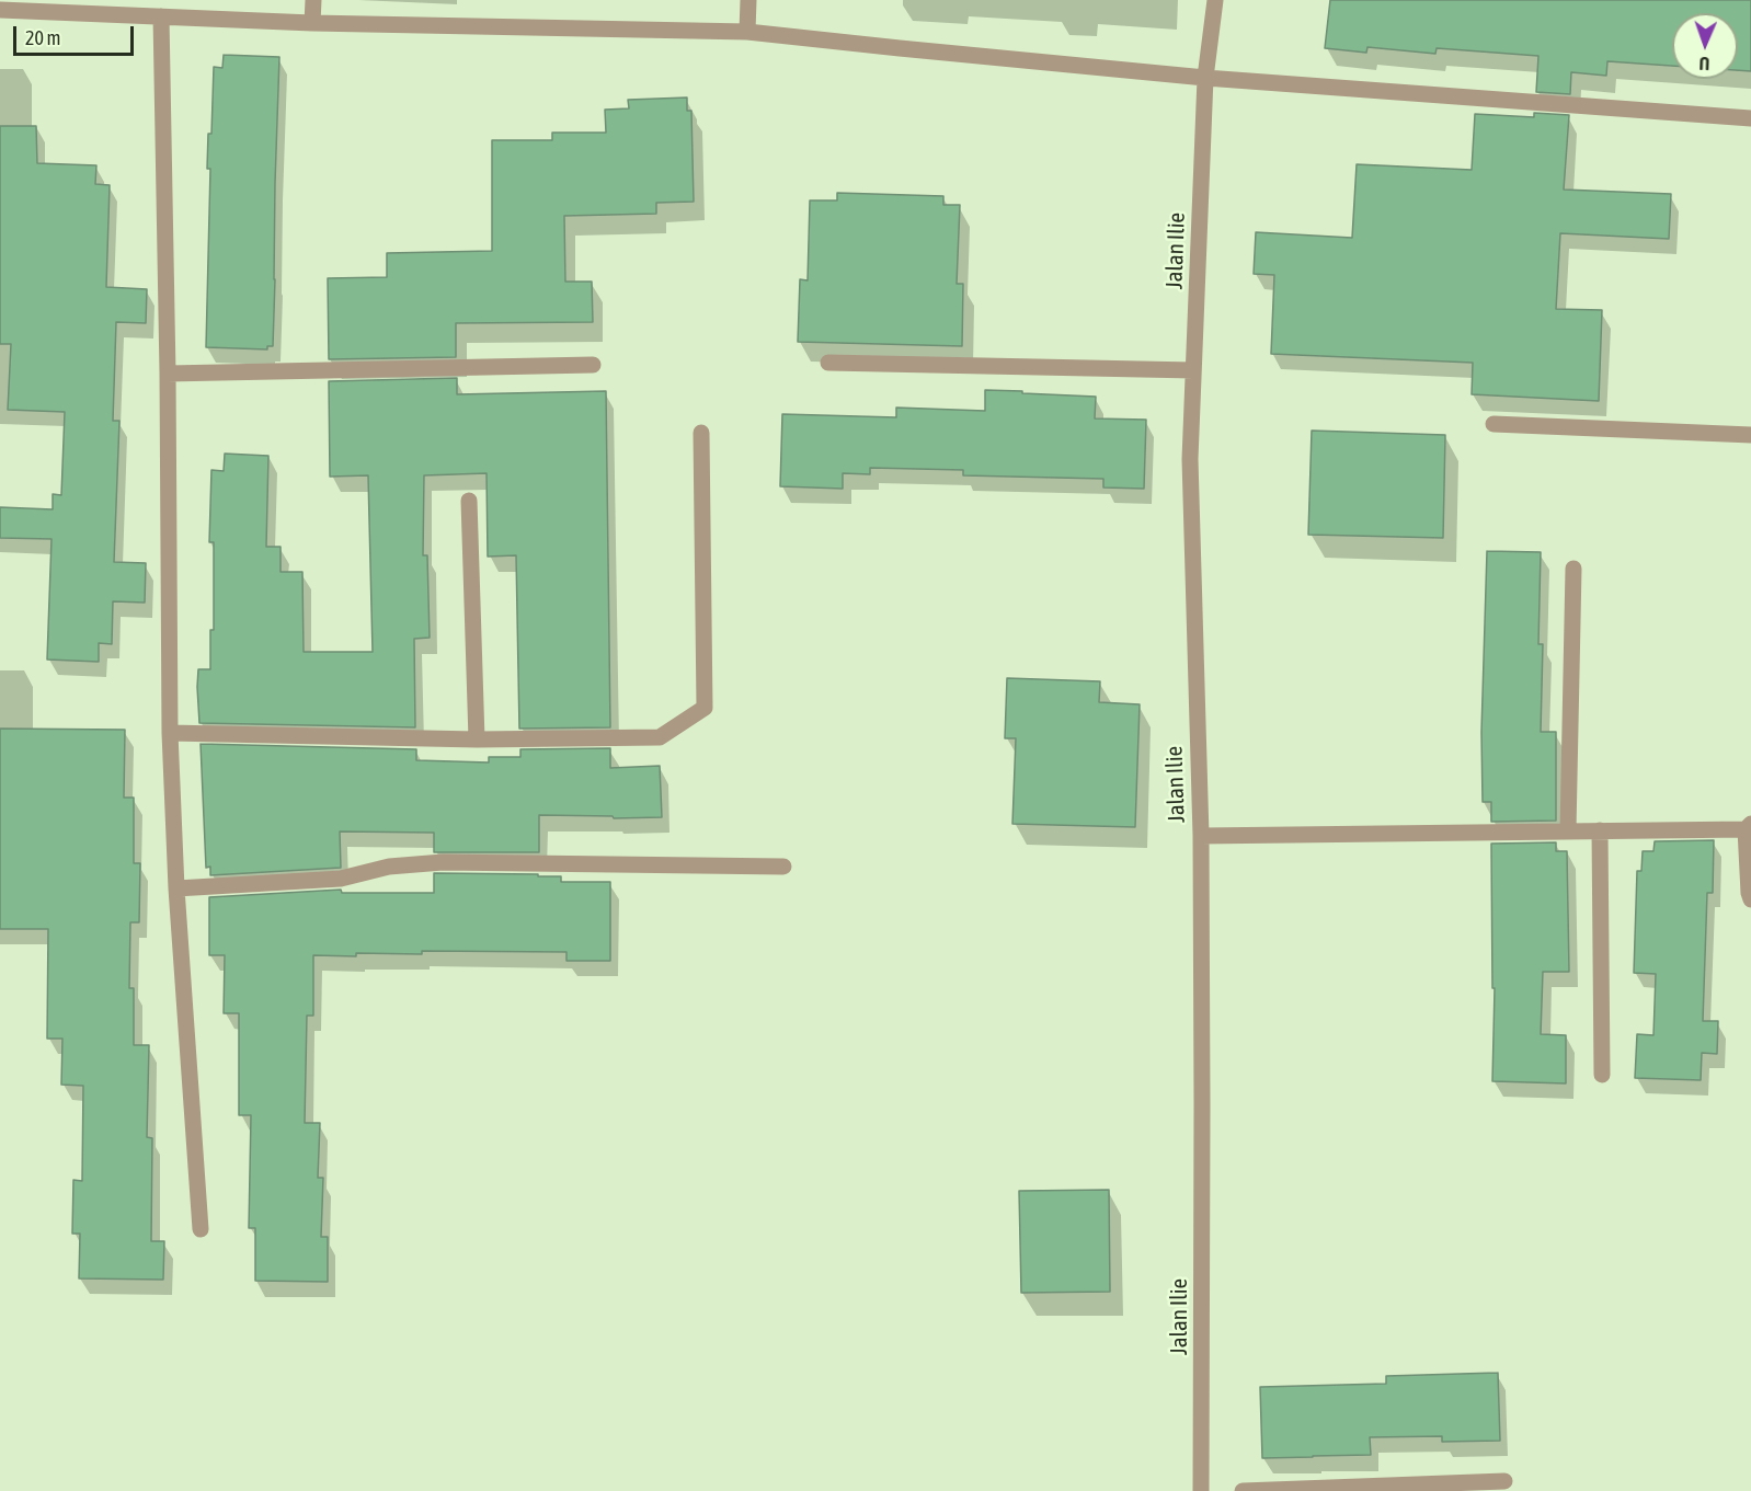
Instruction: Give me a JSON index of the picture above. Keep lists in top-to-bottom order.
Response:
{
  "streets": {
    "street": ["Jalan Ilie"]
  },
  "scale_bar": "20 m",
  "north": "bottom"
}
